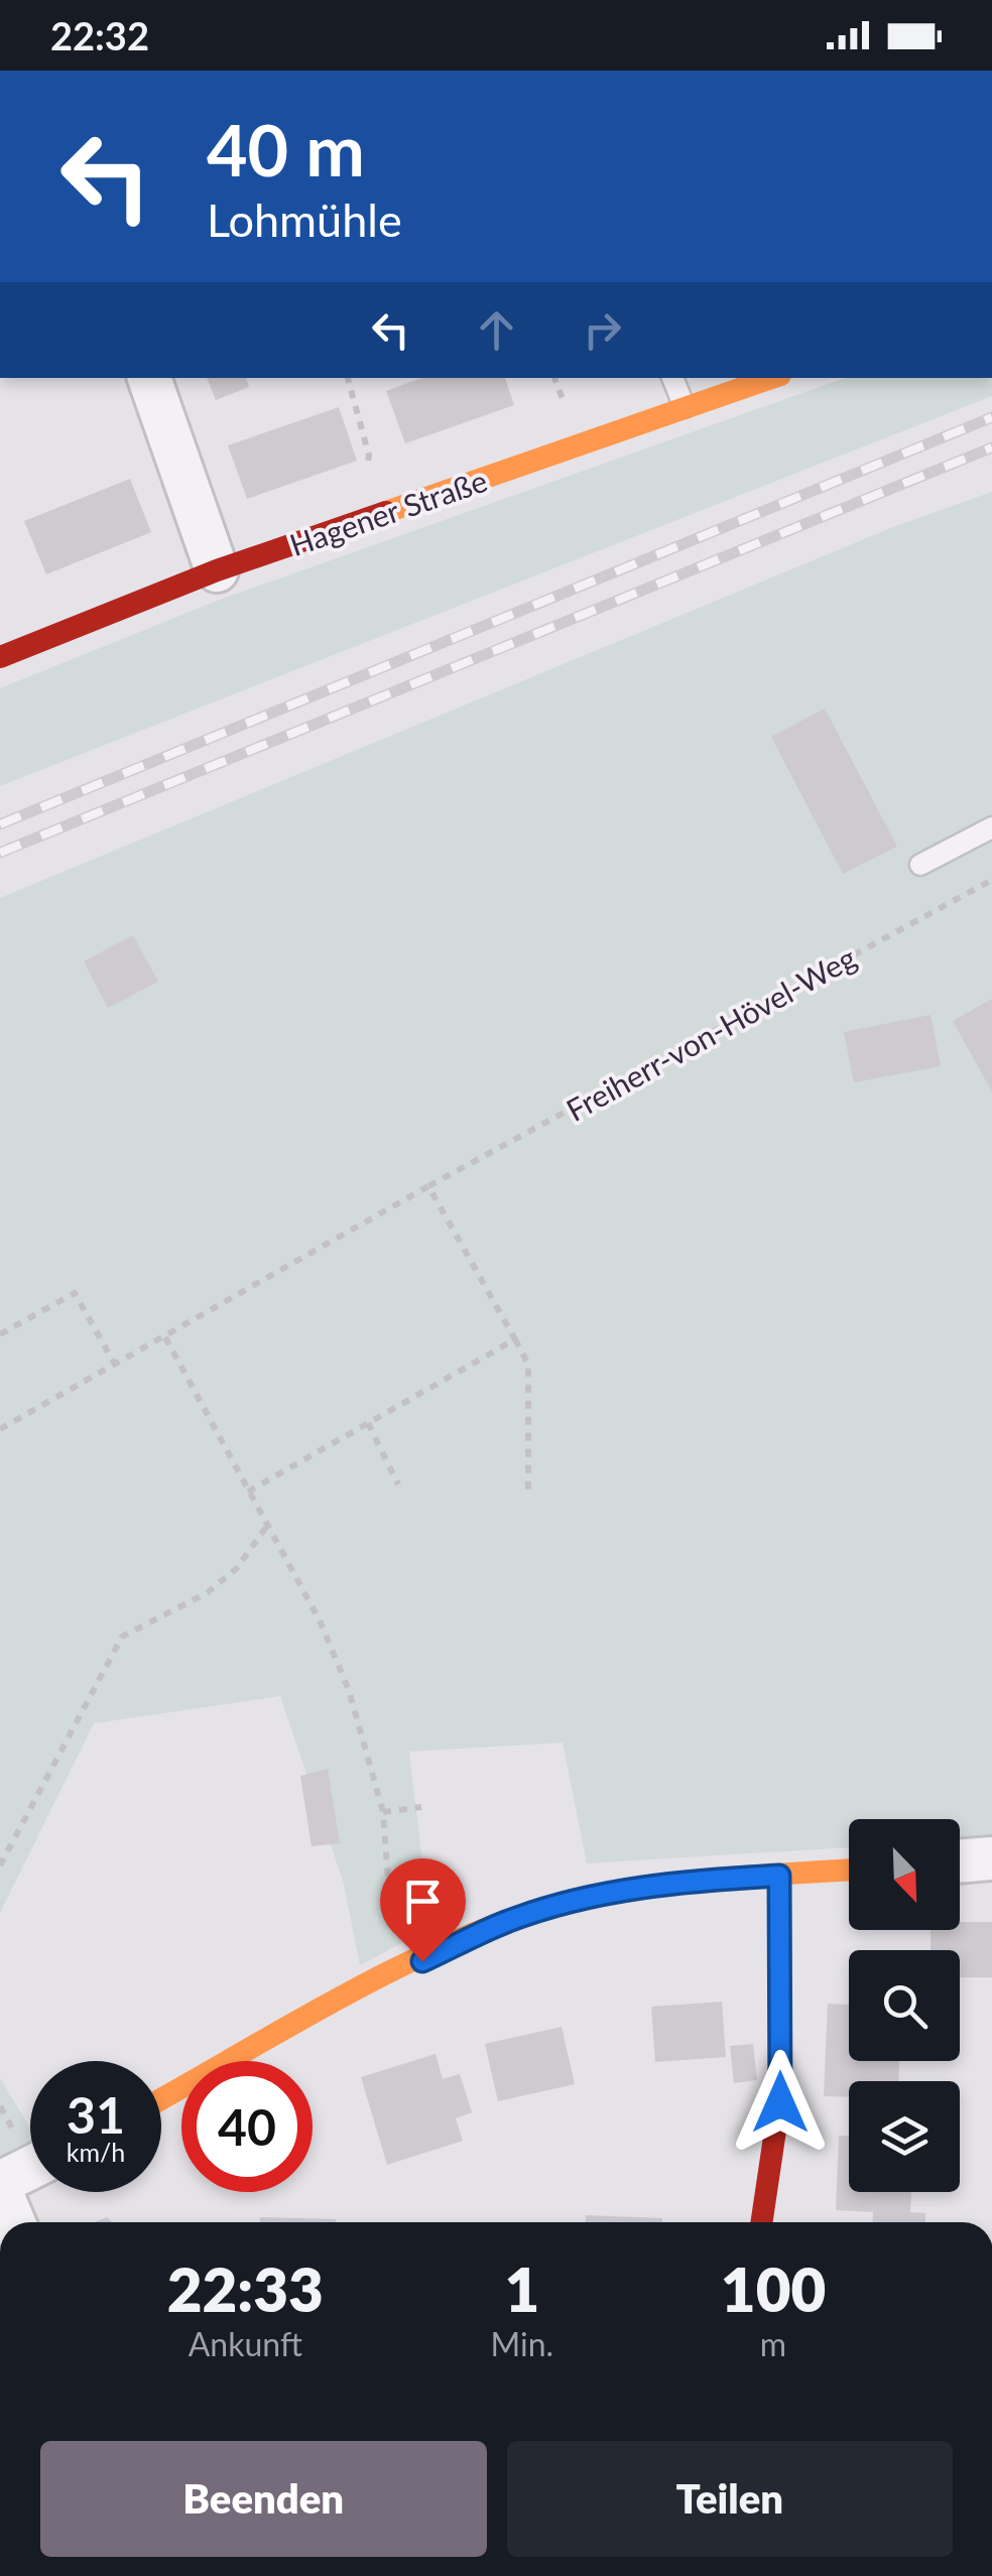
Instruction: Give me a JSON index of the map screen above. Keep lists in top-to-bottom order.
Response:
{
  "streets": {
    "street": ["Hagener Straße"],
    "path": ["Freiherr-von-Hövel-Weg"]
  },
  "north": "bottom right",
  "page": {
    "status": "22:32",
    "turn": ["40 m", "Lohmühle"],
    "speed": "31 km/h",
    "limit": "40",
    "eta": [
      "22:33",
      "Ankunft",
      "1",
      "Min.",
      "100",
      "m"
    ],
    "buttons": ["Beenden", "Teilen"]
  }
}
